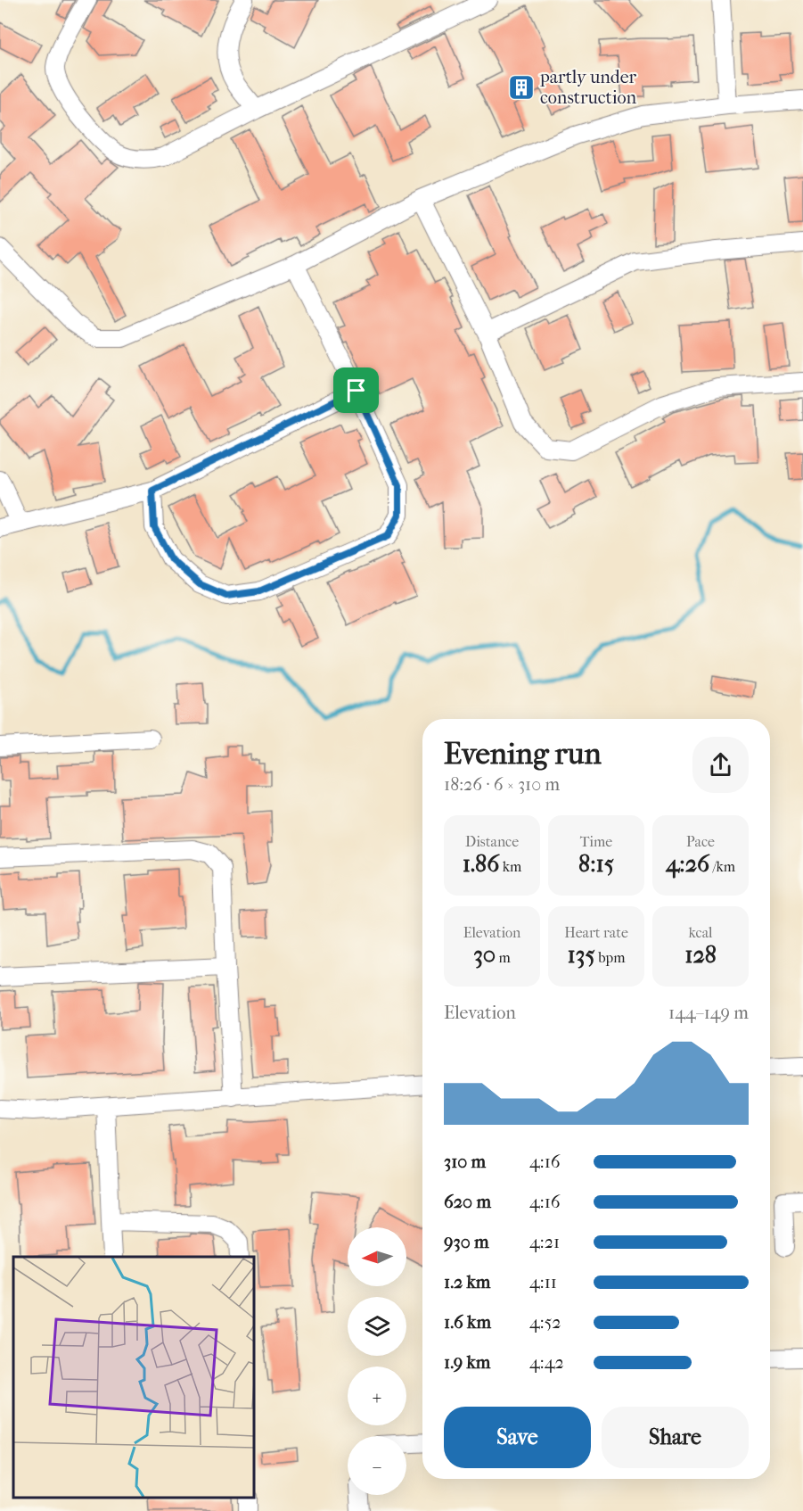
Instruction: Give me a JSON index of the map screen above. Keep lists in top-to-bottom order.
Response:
{
  "places": {
    "building": ["partly under construction"]
  },
  "north": "left",
  "page": {
    "heading": ["Evening run", "18:26 · 6 × 310 m"],
    "stats": [
      ["Distance", "1.86 km"],
      ["Time", "8:15"],
      ["Pace", "4:26 /km"],
      ["Elevation", "30 m"],
      ["Heart rate", "135 bpm"],
      ["kcal", "128"]
    ],
    "chart": ["Elevation", "144–149 m"],
    "list": [
      {
        "name": "310 m",
        "note": "4:16"
      },
      {
        "name": "620 m",
        "note": "4:16"
      },
      {
        "name": "930 m",
        "note": "4:21"
      },
      {
        "name": "1.2 km",
        "note": "4:11"
      },
      {
        "name": "1.6 km",
        "note": "4:52"
      },
      {
        "name": "1.9 km",
        "note": "4:42"
      }
    ],
    "map_buttons": ["+", "−"],
    "buttons": ["Save", "Share"]
  }
}
